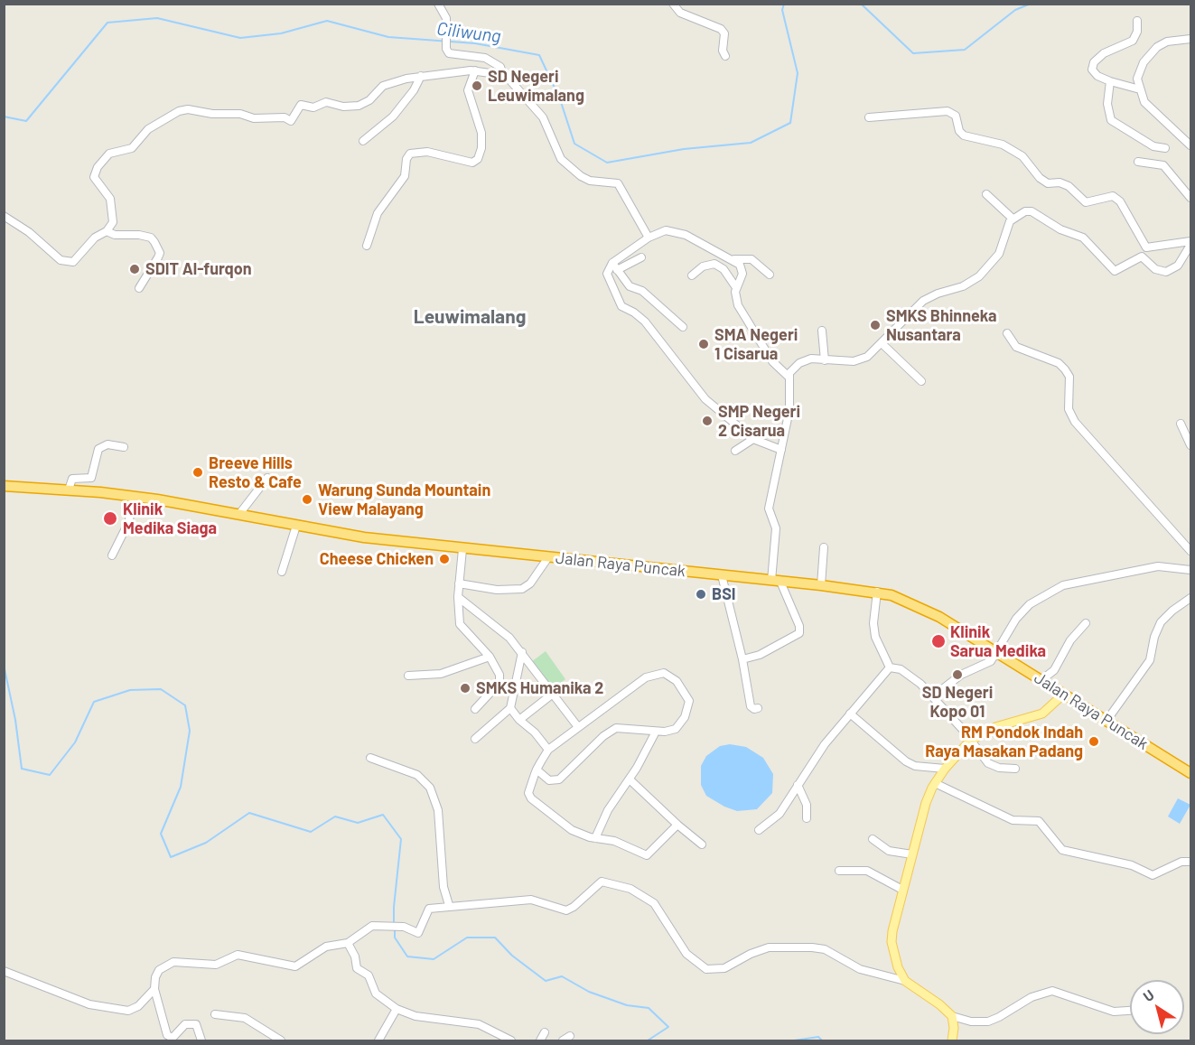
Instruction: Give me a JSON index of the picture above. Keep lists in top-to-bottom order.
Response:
{
  "streets": {
    "highway": ["Jalan Raya Puncak"]
  },
  "districts": ["Leuwimalang"],
  "water": ["Ciliwung"],
  "places": [
    "SD Negeri Leuwimalang",
    "SDIT Al-furqon",
    "SMKS Bhinneka Nusantara",
    "SMA Negeri 1 Cisarua",
    "SMP Negeri 2 Cisarua",
    "Breeve Hills Resto & Cafe",
    "Warung Sunda Mountain View Malayang",
    "Klinik Medika Siaga",
    "Cheese Chicken",
    "BSI",
    "Klinik Sarua Medika",
    "SD Negeri Kopo 01",
    "SMKS Humanika 2",
    "RM Pondok Indah Raya Masakan Padang"
  ],
  "north": "top left"
}
